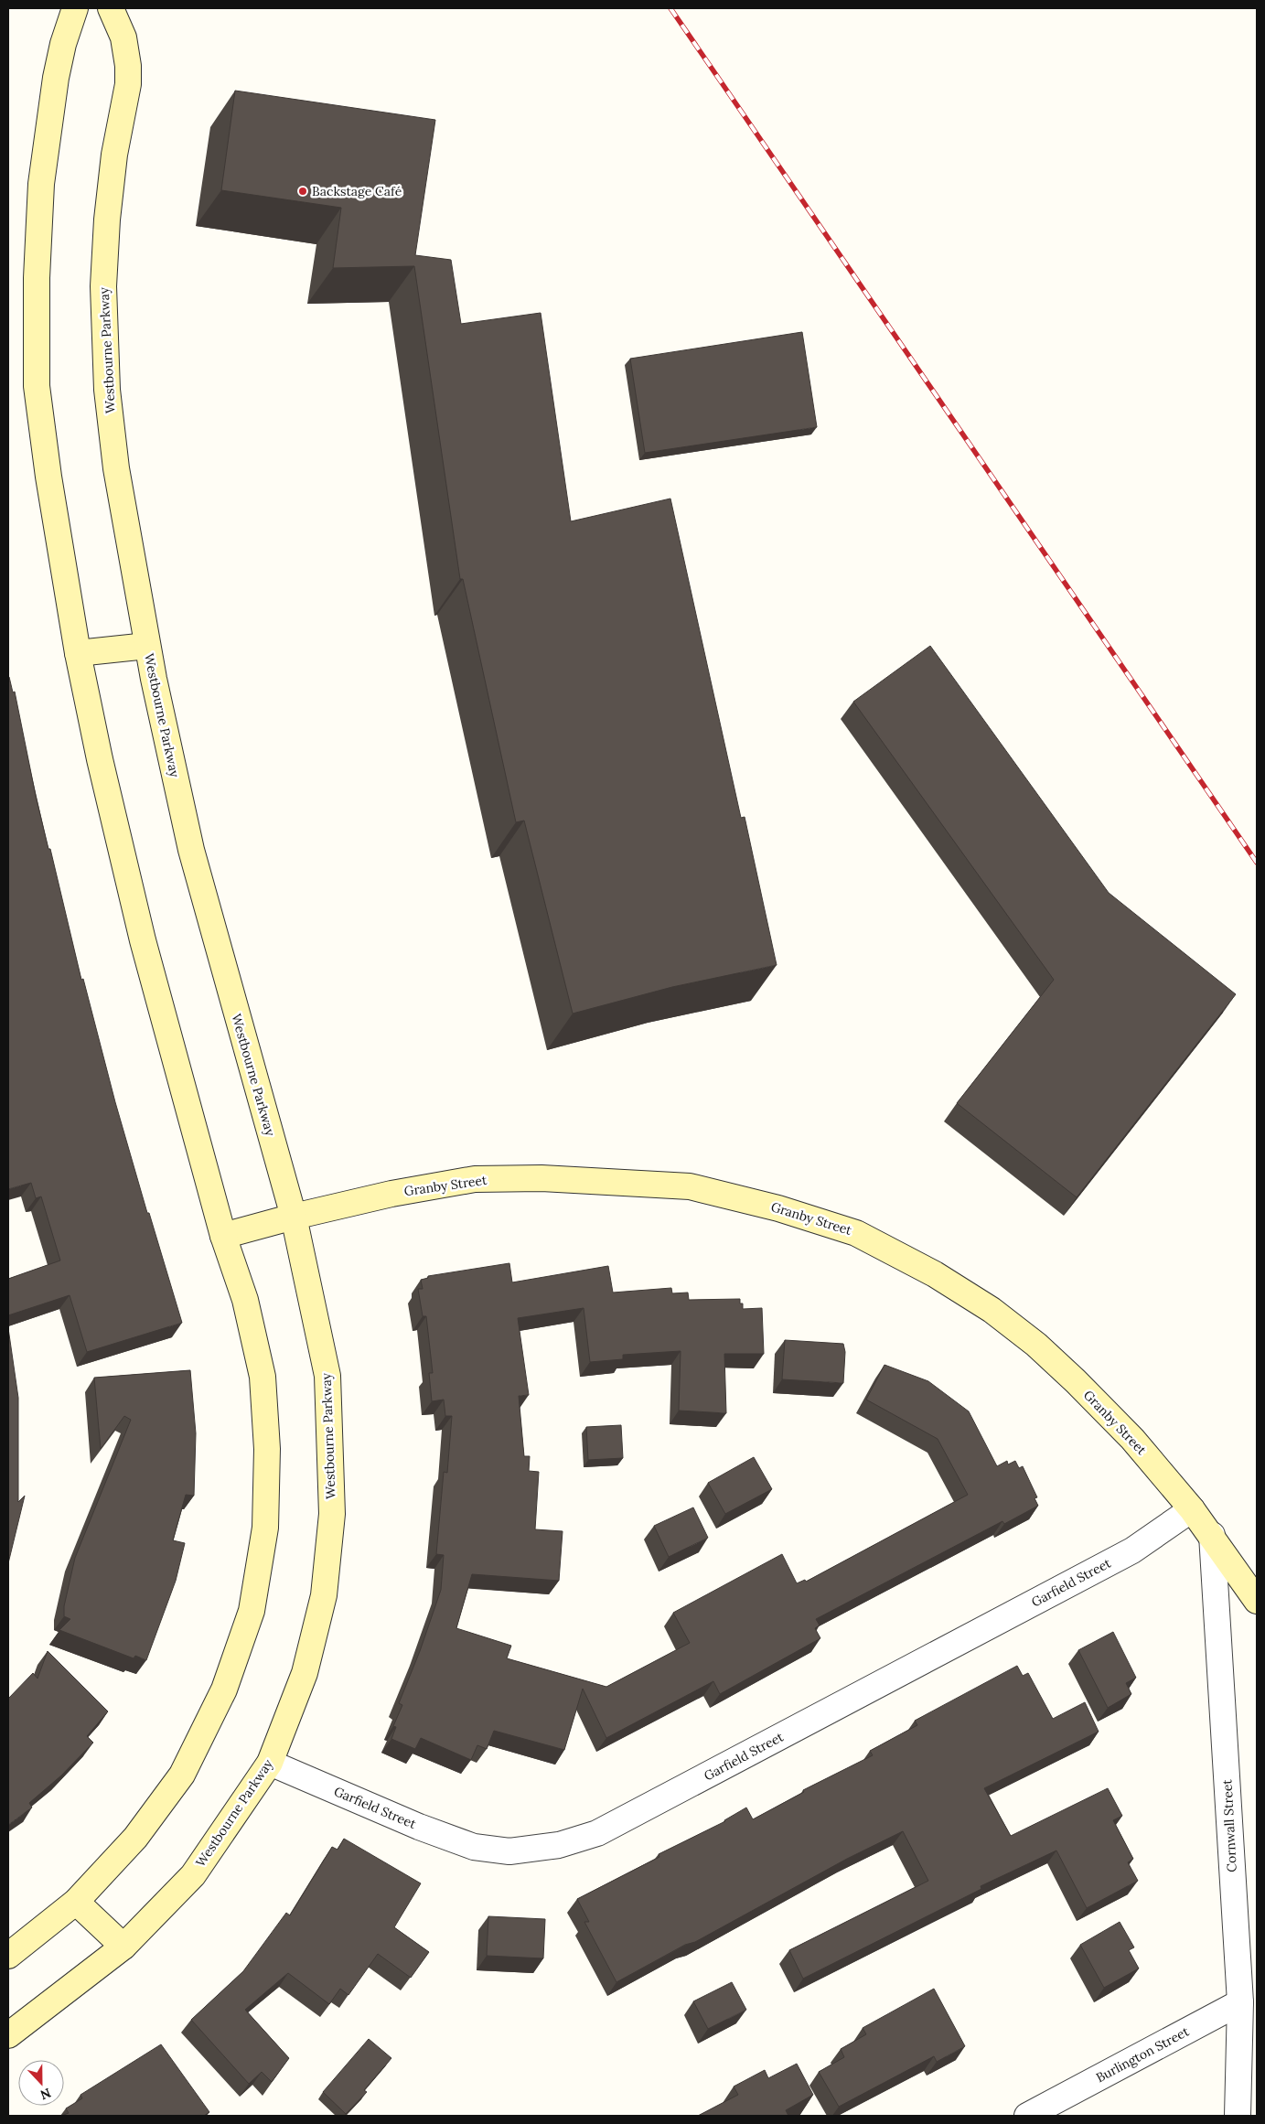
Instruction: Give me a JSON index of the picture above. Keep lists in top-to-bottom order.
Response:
{
  "streets": {
    "main road": ["Westbourne Parkway", "Granby Street"],
    "street": ["Garfield Street", "Cornwall Street", "Burlington Street"]
  },
  "crossings": [
    ["Westbourne Parkway", "Granby Street"],
    ["Westbourne Parkway", "Garfield Street"],
    ["Granby Street", "Garfield Street"],
    ["Granby Street", "Cornwall Street"],
    ["Cornwall Street", "Burlington Street"]
  ],
  "places": ["Backstage Café"],
  "north": "bottom"
}
